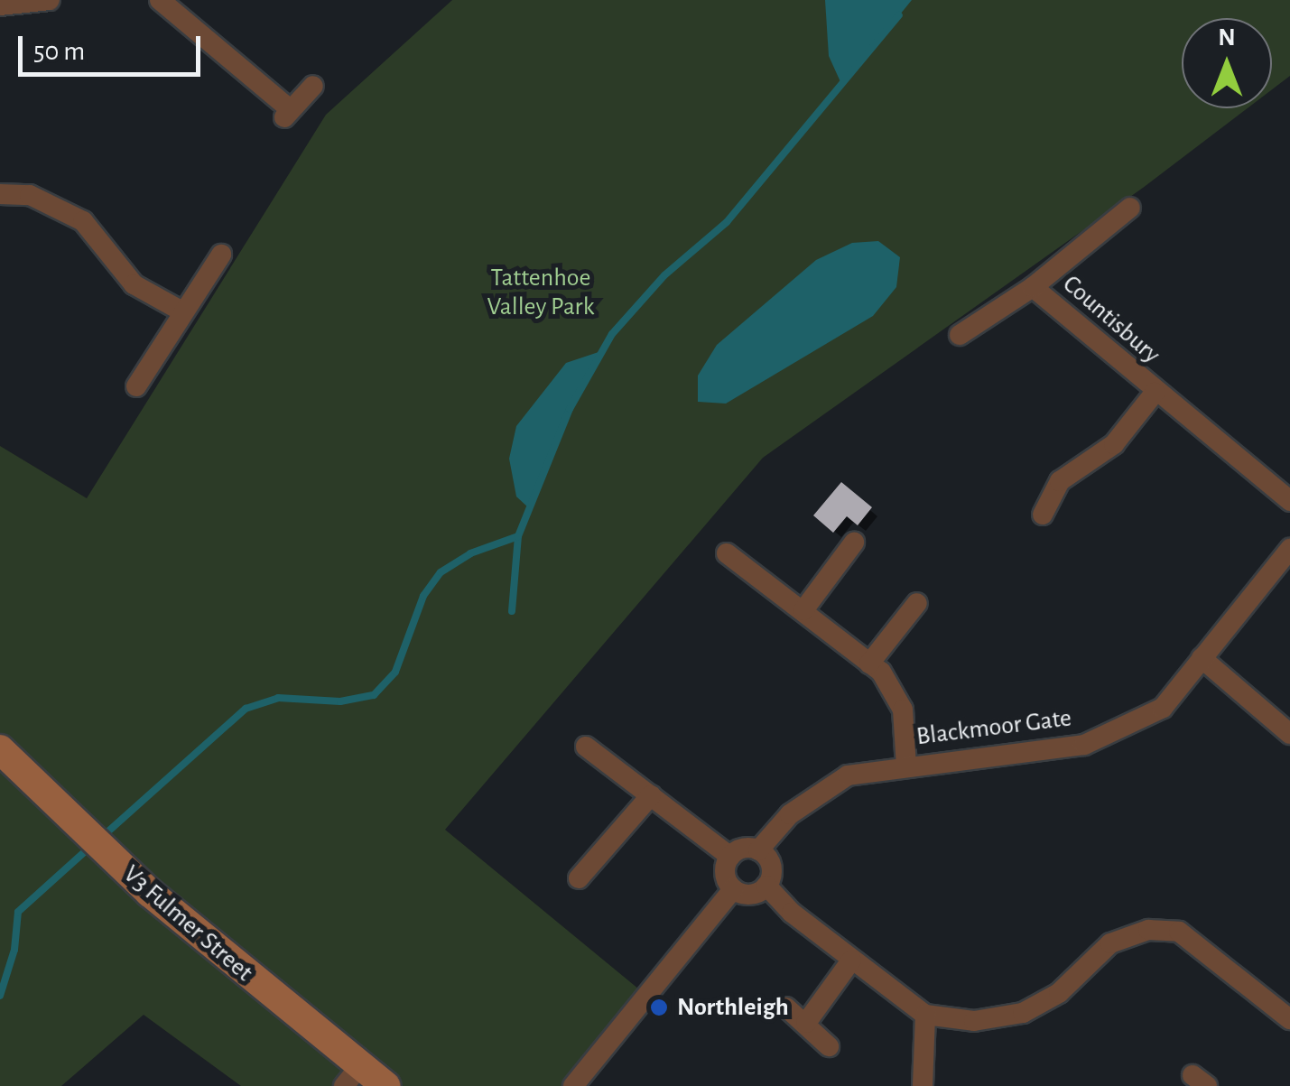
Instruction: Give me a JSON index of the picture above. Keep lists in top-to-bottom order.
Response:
{
  "streets": {
    "street": ["Countisbury", "Blackmoor Gate", "V3 Fulmer Street"]
  },
  "parks": ["Tattenhoe Valley Park"],
  "places": ["Northleigh"],
  "scale_bar": "50 m",
  "north": "top"
}
